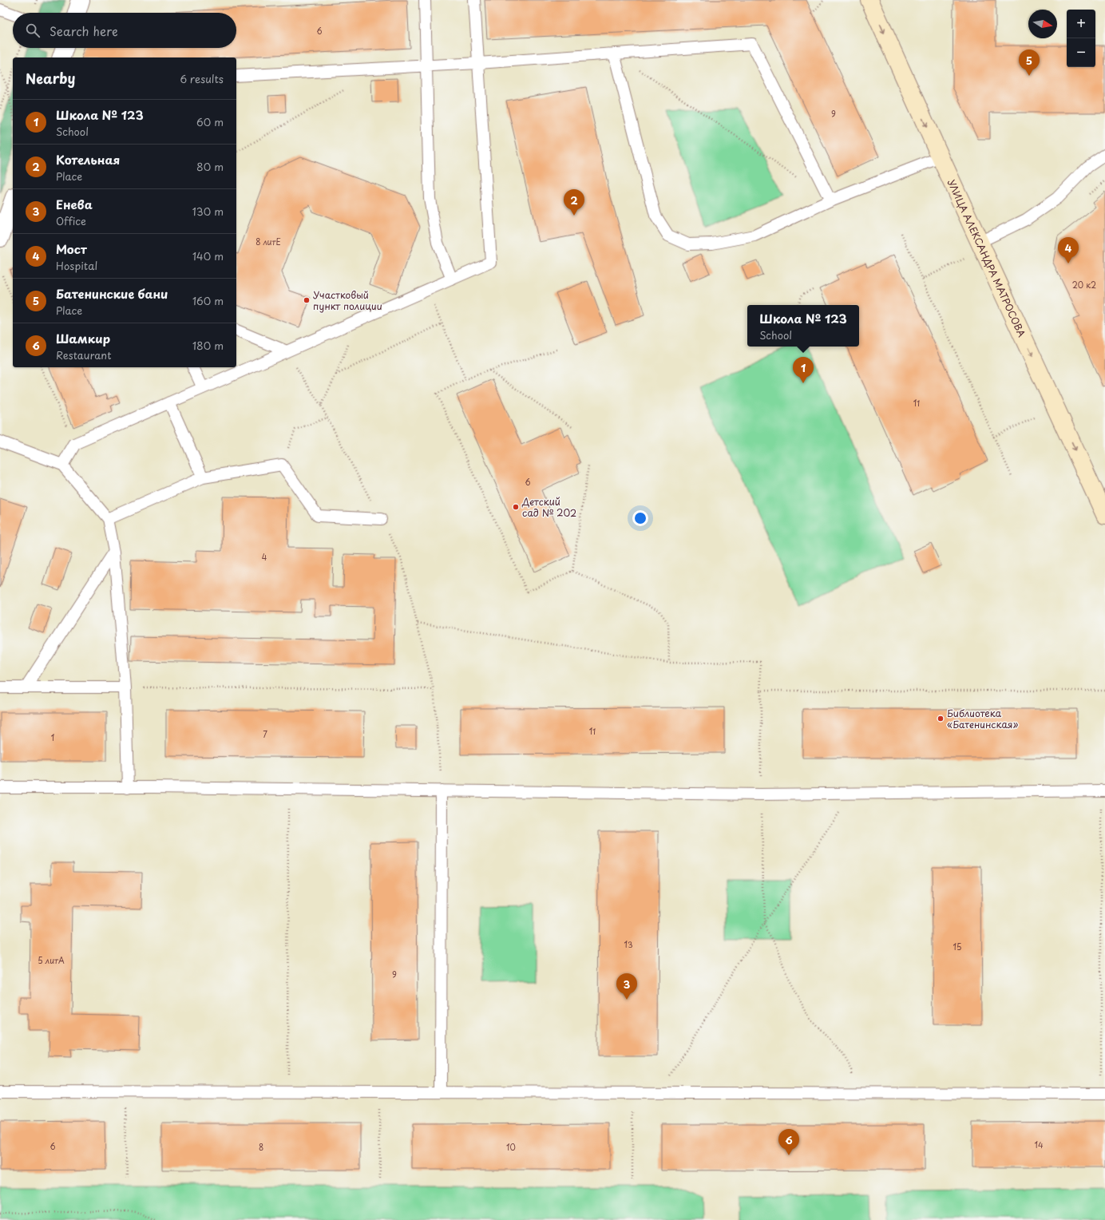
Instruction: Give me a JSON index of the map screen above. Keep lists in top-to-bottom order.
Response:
{
  "streets": {
    "street": ["УЛИЦА АЛЕКСАНДРА МАТРОСОВА"]
  },
  "one_way": ["УЛИЦА АЛЕКСАНДРА МАТРОСОВА"],
  "places": ["Участковый пункт полиции", "Детский сад № 202", "Библиотека «Батенинская»"],
  "house_numbers": [
    "6",
    "9",
    "8 литЕ",
    "20 к2",
    "11",
    "6",
    "4",
    "11",
    "7",
    "1",
    "13",
    "15",
    "5 литА",
    "9",
    "14",
    "6",
    "8",
    "10"
  ],
  "north": "right",
  "page": {
    "map_buttons": ["+", "−"],
    "search": "Search here",
    "pins": [
      "5",
      "2",
      "4",
      "1",
      "3",
      "6"
    ],
    "heading": ["Nearby", "6 results"],
    "list": [
      {
        "mark": "1",
        "name": "Школа № 123",
        "note": "School",
        "value": "60 m"
      },
      {
        "mark": "2",
        "name": "Котельная",
        "note": "Place",
        "value": "80 m"
      },
      {
        "mark": "3",
        "name": "Енева",
        "note": "Office",
        "value": "130 m"
      },
      {
        "mark": "4",
        "name": "Мост",
        "note": "Hospital",
        "value": "140 m"
      },
      {
        "mark": "5",
        "name": "Батенинские бани",
        "note": "Place",
        "value": "160 m"
      },
      {
        "mark": "6",
        "name": "Шамкир",
        "note": "Restaurant",
        "value": "180 m"
      }
    ],
    "popup": ["Школа № 123", "School"]
  }
}
